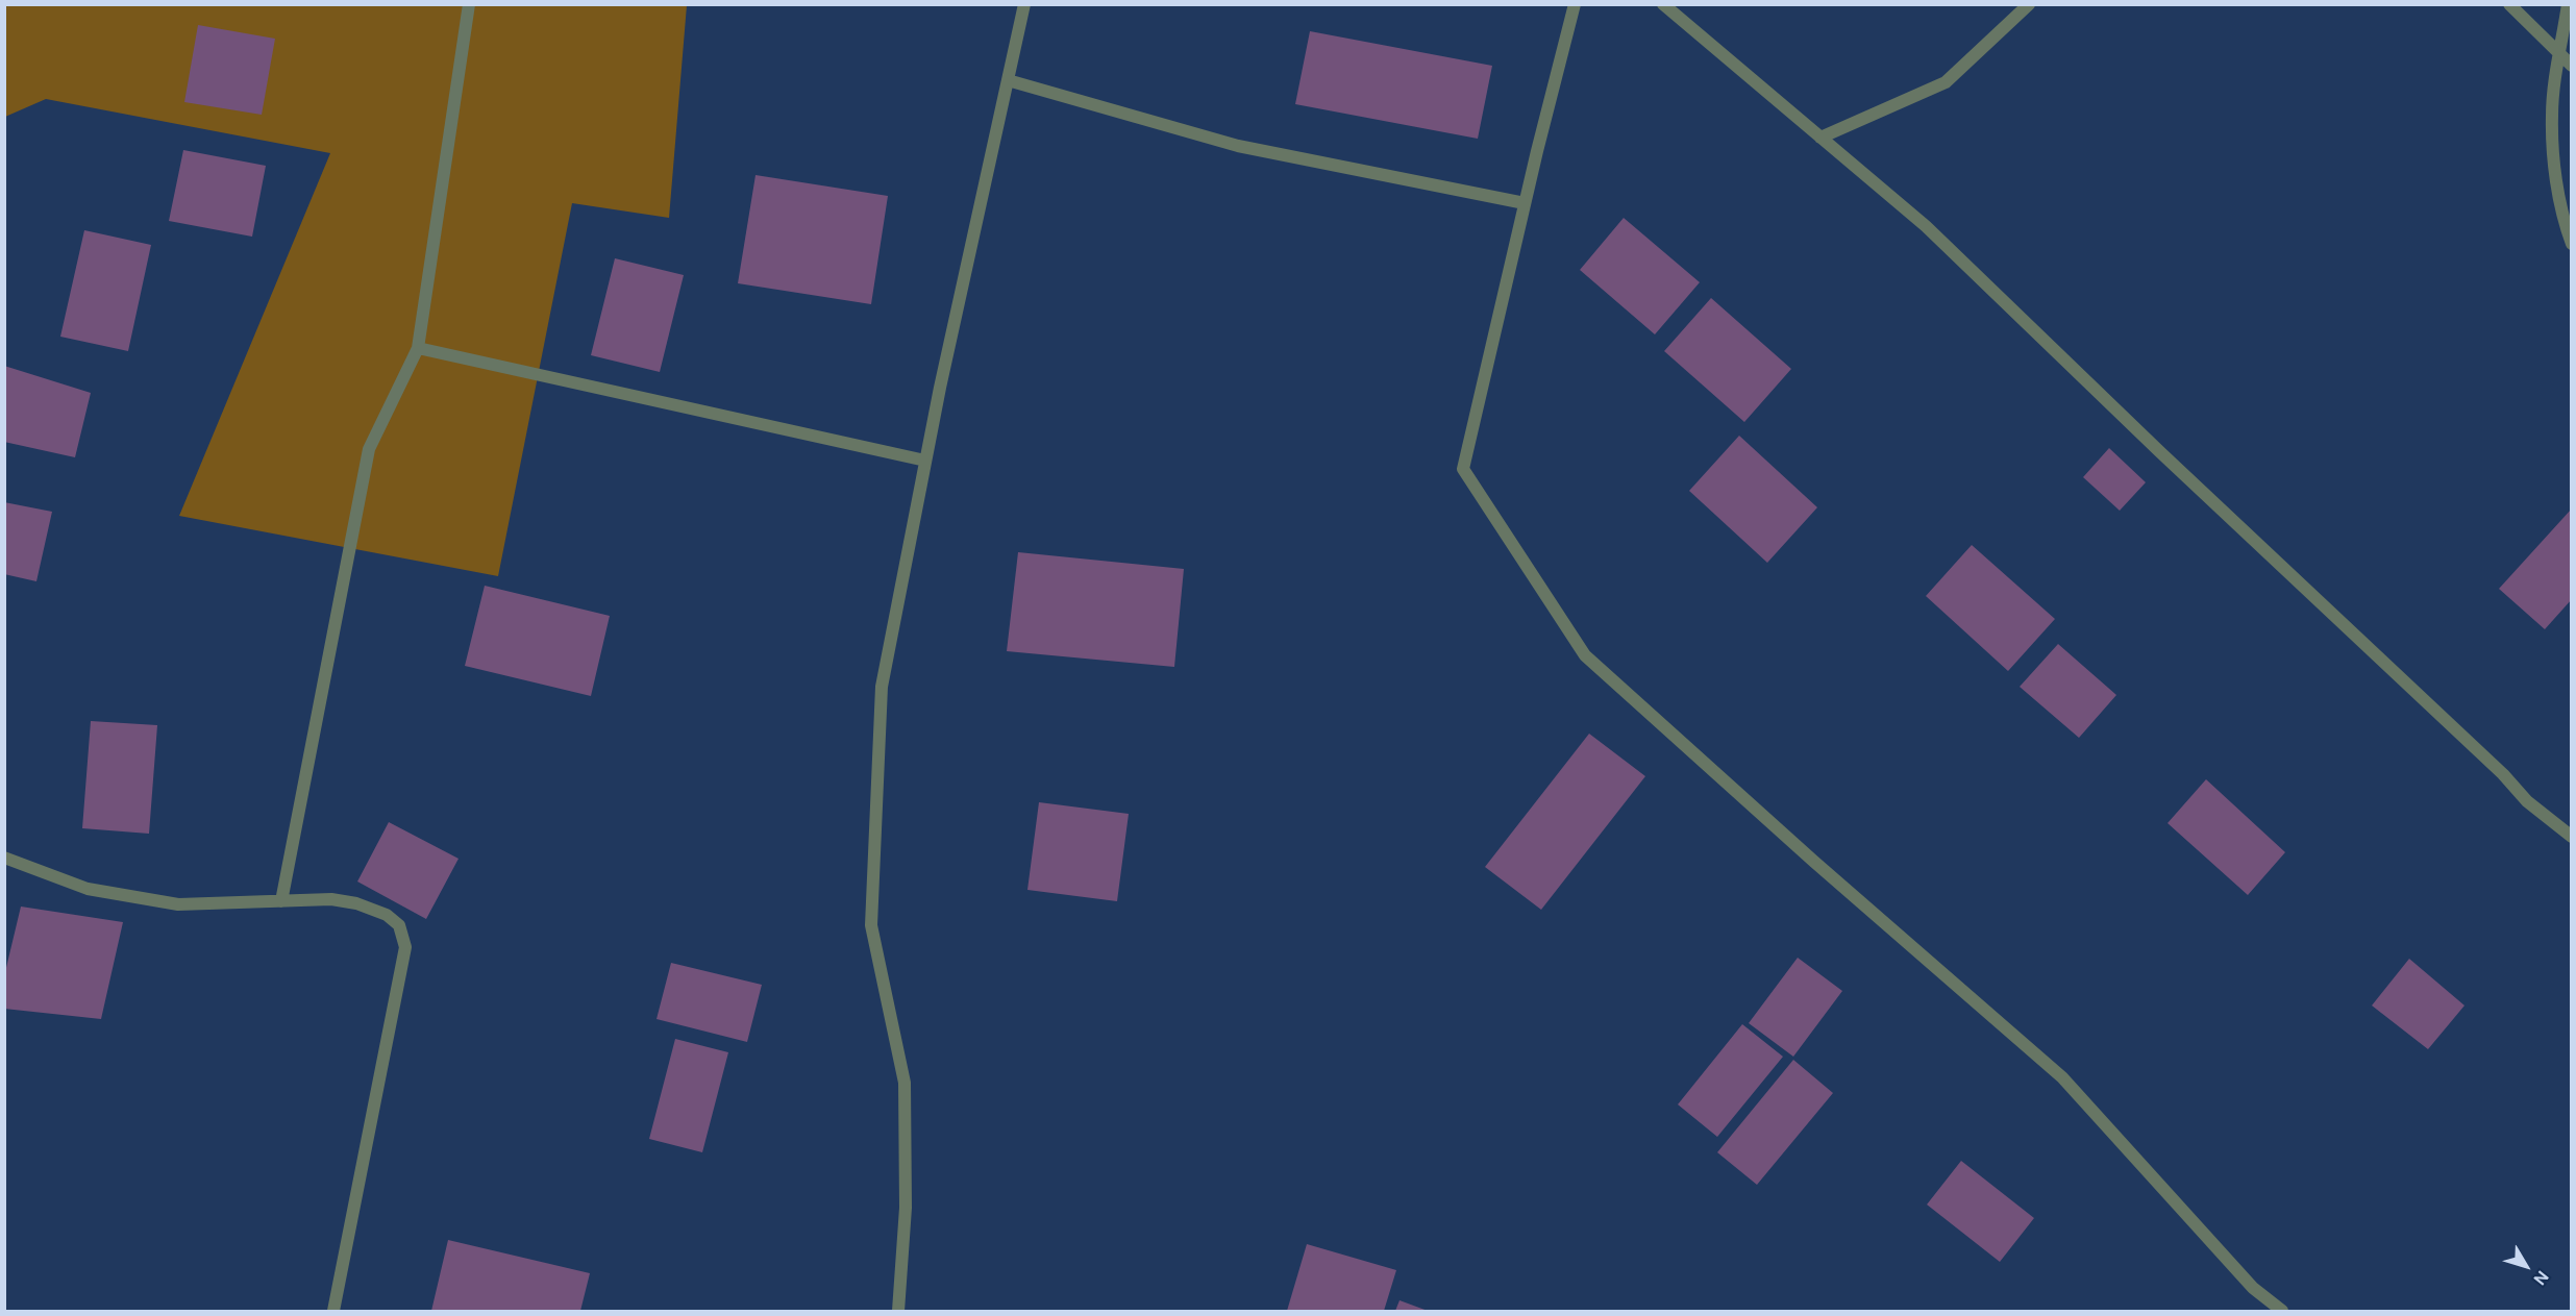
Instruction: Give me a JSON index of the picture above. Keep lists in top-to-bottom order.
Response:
{
  "north": "bottom right"
}
